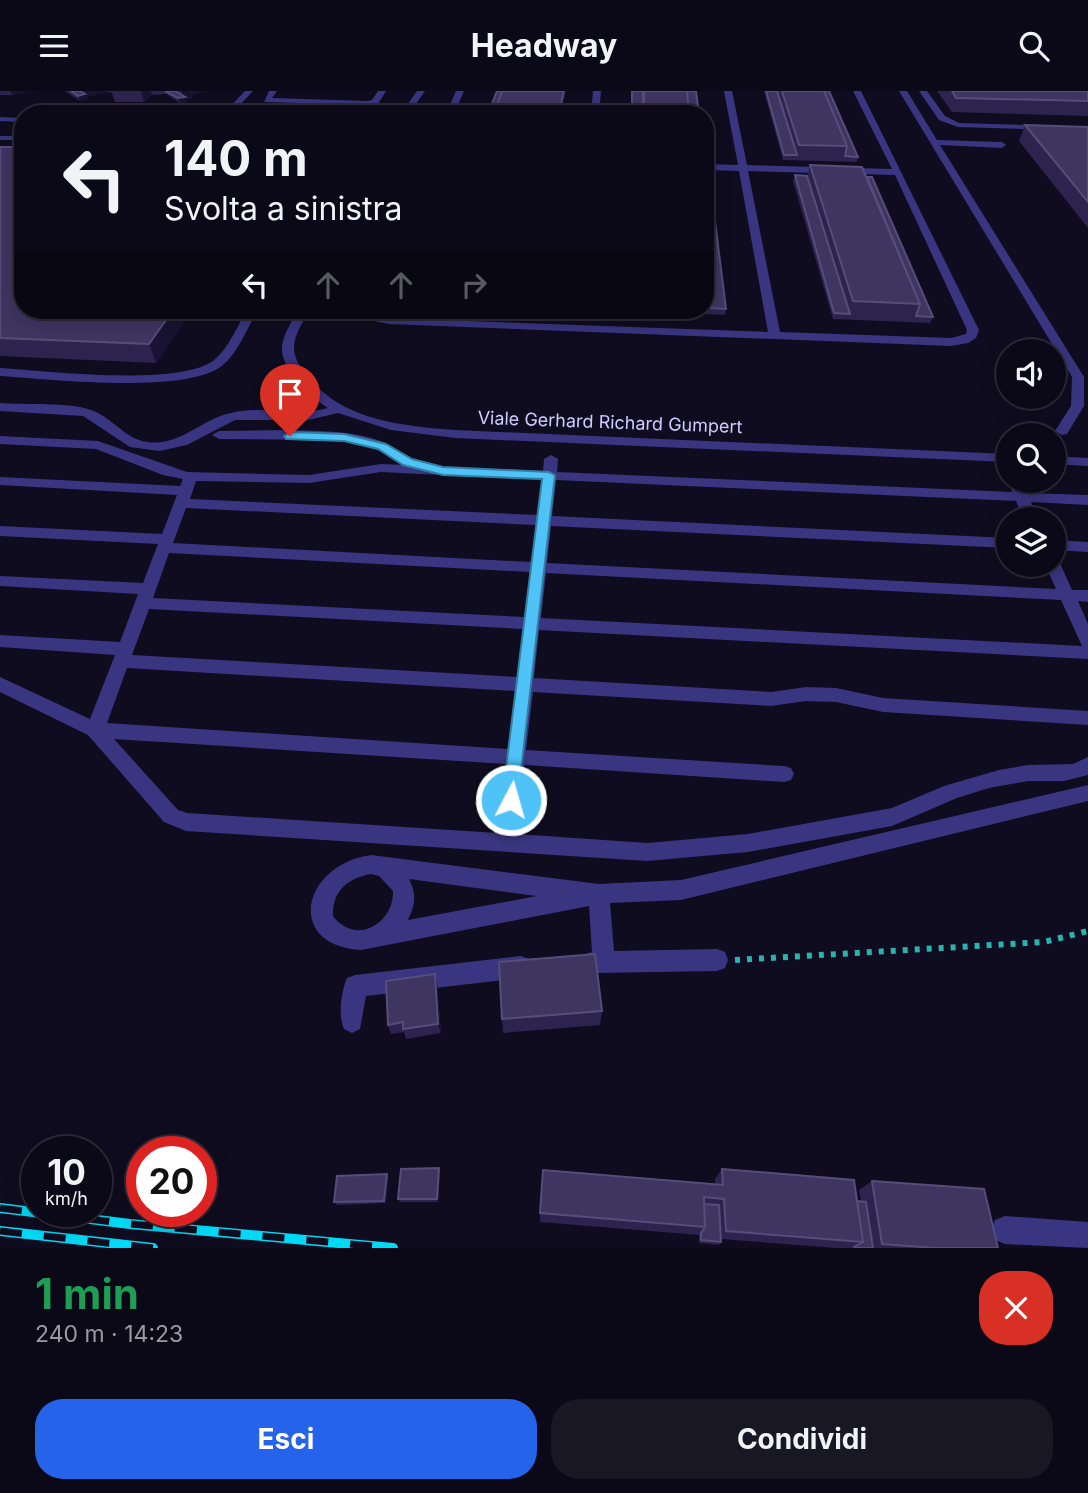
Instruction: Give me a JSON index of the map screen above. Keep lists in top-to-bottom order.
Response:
{
  "streets": {
    "street": ["Viale Gerhard Richard Gumpert"]
  },
  "page": {
    "header": "Headway",
    "turn": ["140 m", "Svolta a sinistra"],
    "speed": "10 km/h",
    "limit": "20",
    "heading": ["1 min", "240 m · 14:23"],
    "buttons": ["Esci", "Condividi"]
  }
}
